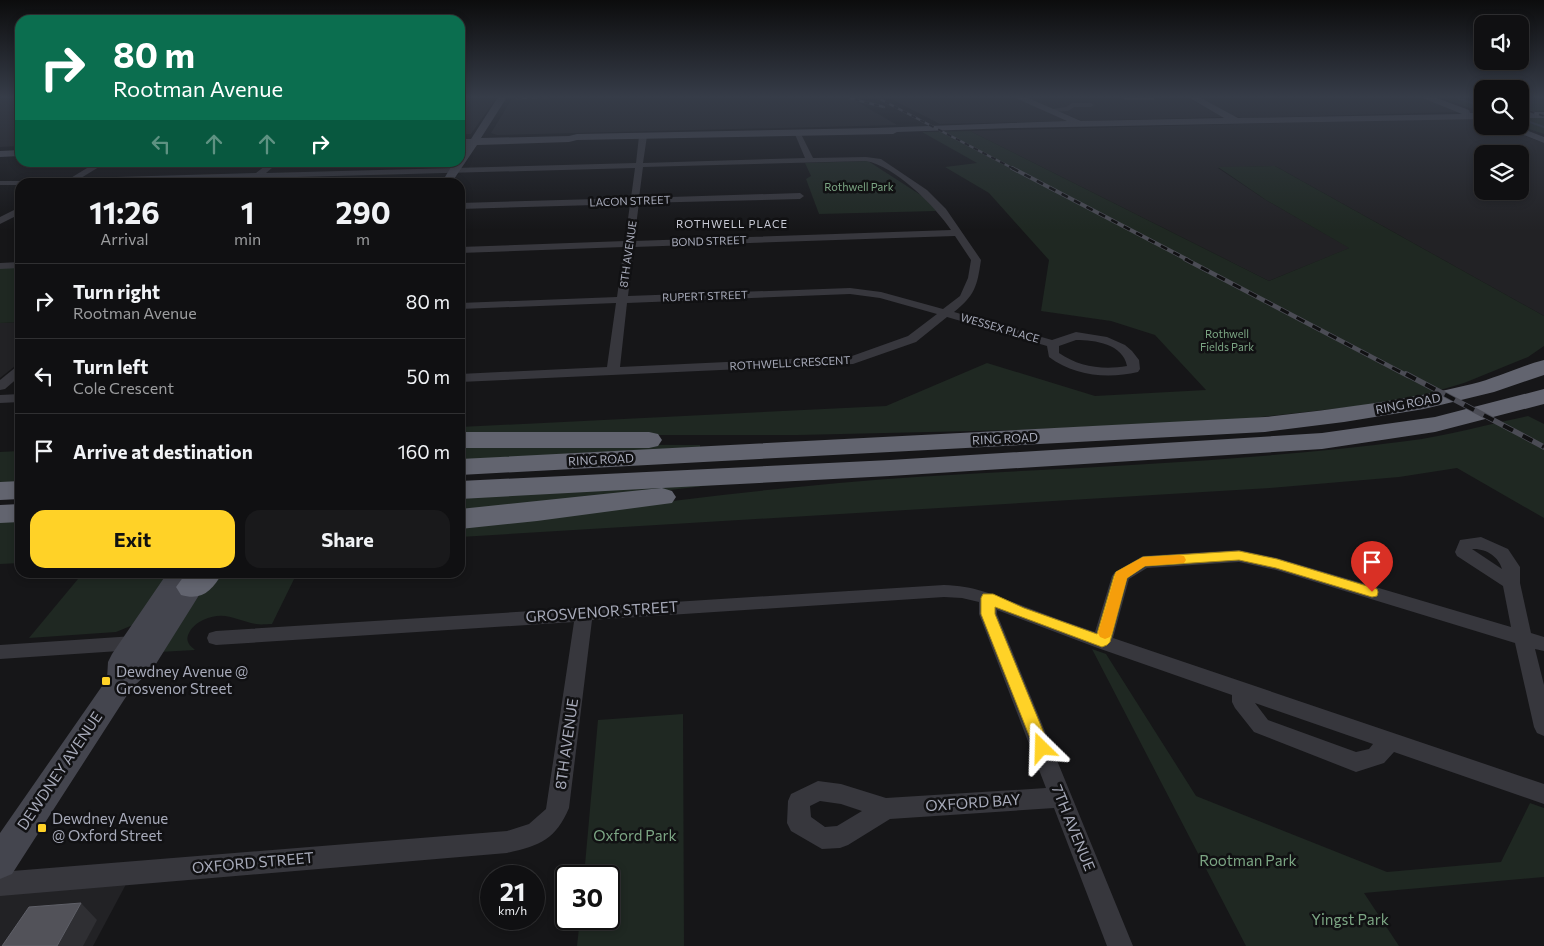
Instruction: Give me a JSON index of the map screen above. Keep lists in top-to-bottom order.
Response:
{
  "streets": {
    "highway": ["RING ROAD"],
    "main road": ["DEWDNEY AVENUE"],
    "street": [
      "LACON STREET",
      "BOND STREET",
      "8TH AVENUE",
      "RUPERT STREET",
      "WESSEX PLACE",
      "ROTHWELL CRESCENT",
      "GROSVENOR STREET",
      "OXFORD BAY",
      "7TH AVENUE",
      "OXFORD STREET"
    ]
  },
  "crossings": [
    ["LACON STREET", "8TH AVENUE"],
    ["BOND STREET", "8TH AVENUE"],
    ["BOND STREET", "ROTHWELL CRESCENT"],
    ["8TH AVENUE", "RUPERT STREET"],
    ["8TH AVENUE", "ROTHWELL CRESCENT"],
    ["8TH AVENUE", "GROSVENOR STREET"],
    ["8TH AVENUE", "OXFORD STREET"],
    ["RUPERT STREET", "WESSEX PLACE"],
    ["RUPERT STREET", "ROTHWELL CRESCENT"],
    ["WESSEX PLACE", "ROTHWELL CRESCENT"],
    ["GROSVENOR STREET", "7TH AVENUE"],
    ["OXFORD BAY", "7TH AVENUE"]
  ],
  "districts": ["ROTHWELL PLACE"],
  "parks": [
    "Rothwell Park",
    "Rothwell Fields Park",
    "Oxford Park",
    "Rootman Park",
    "Yingst Park"
  ],
  "places": {
    "transit": ["Dewdney Avenue @ Grosvenor Street", "Dewdney Avenue @ Oxford Street"]
  },
  "page": {
    "turn": ["80 m", "Rootman Avenue"],
    "eta": [
      "11:26",
      "Arrival",
      "1",
      "min",
      "290",
      "m"
    ],
    "list": [
      {
        "name": "Turn right",
        "note": "Rootman Avenue",
        "value": "80 m"
      },
      {
        "name": "Turn left",
        "note": "Cole Crescent",
        "value": "50 m"
      },
      {
        "name": "Arrive at destination",
        "value": "160 m"
      }
    ],
    "buttons": ["Exit", "Share"],
    "speed": "21 km/h",
    "limit": "30"
  }
}
